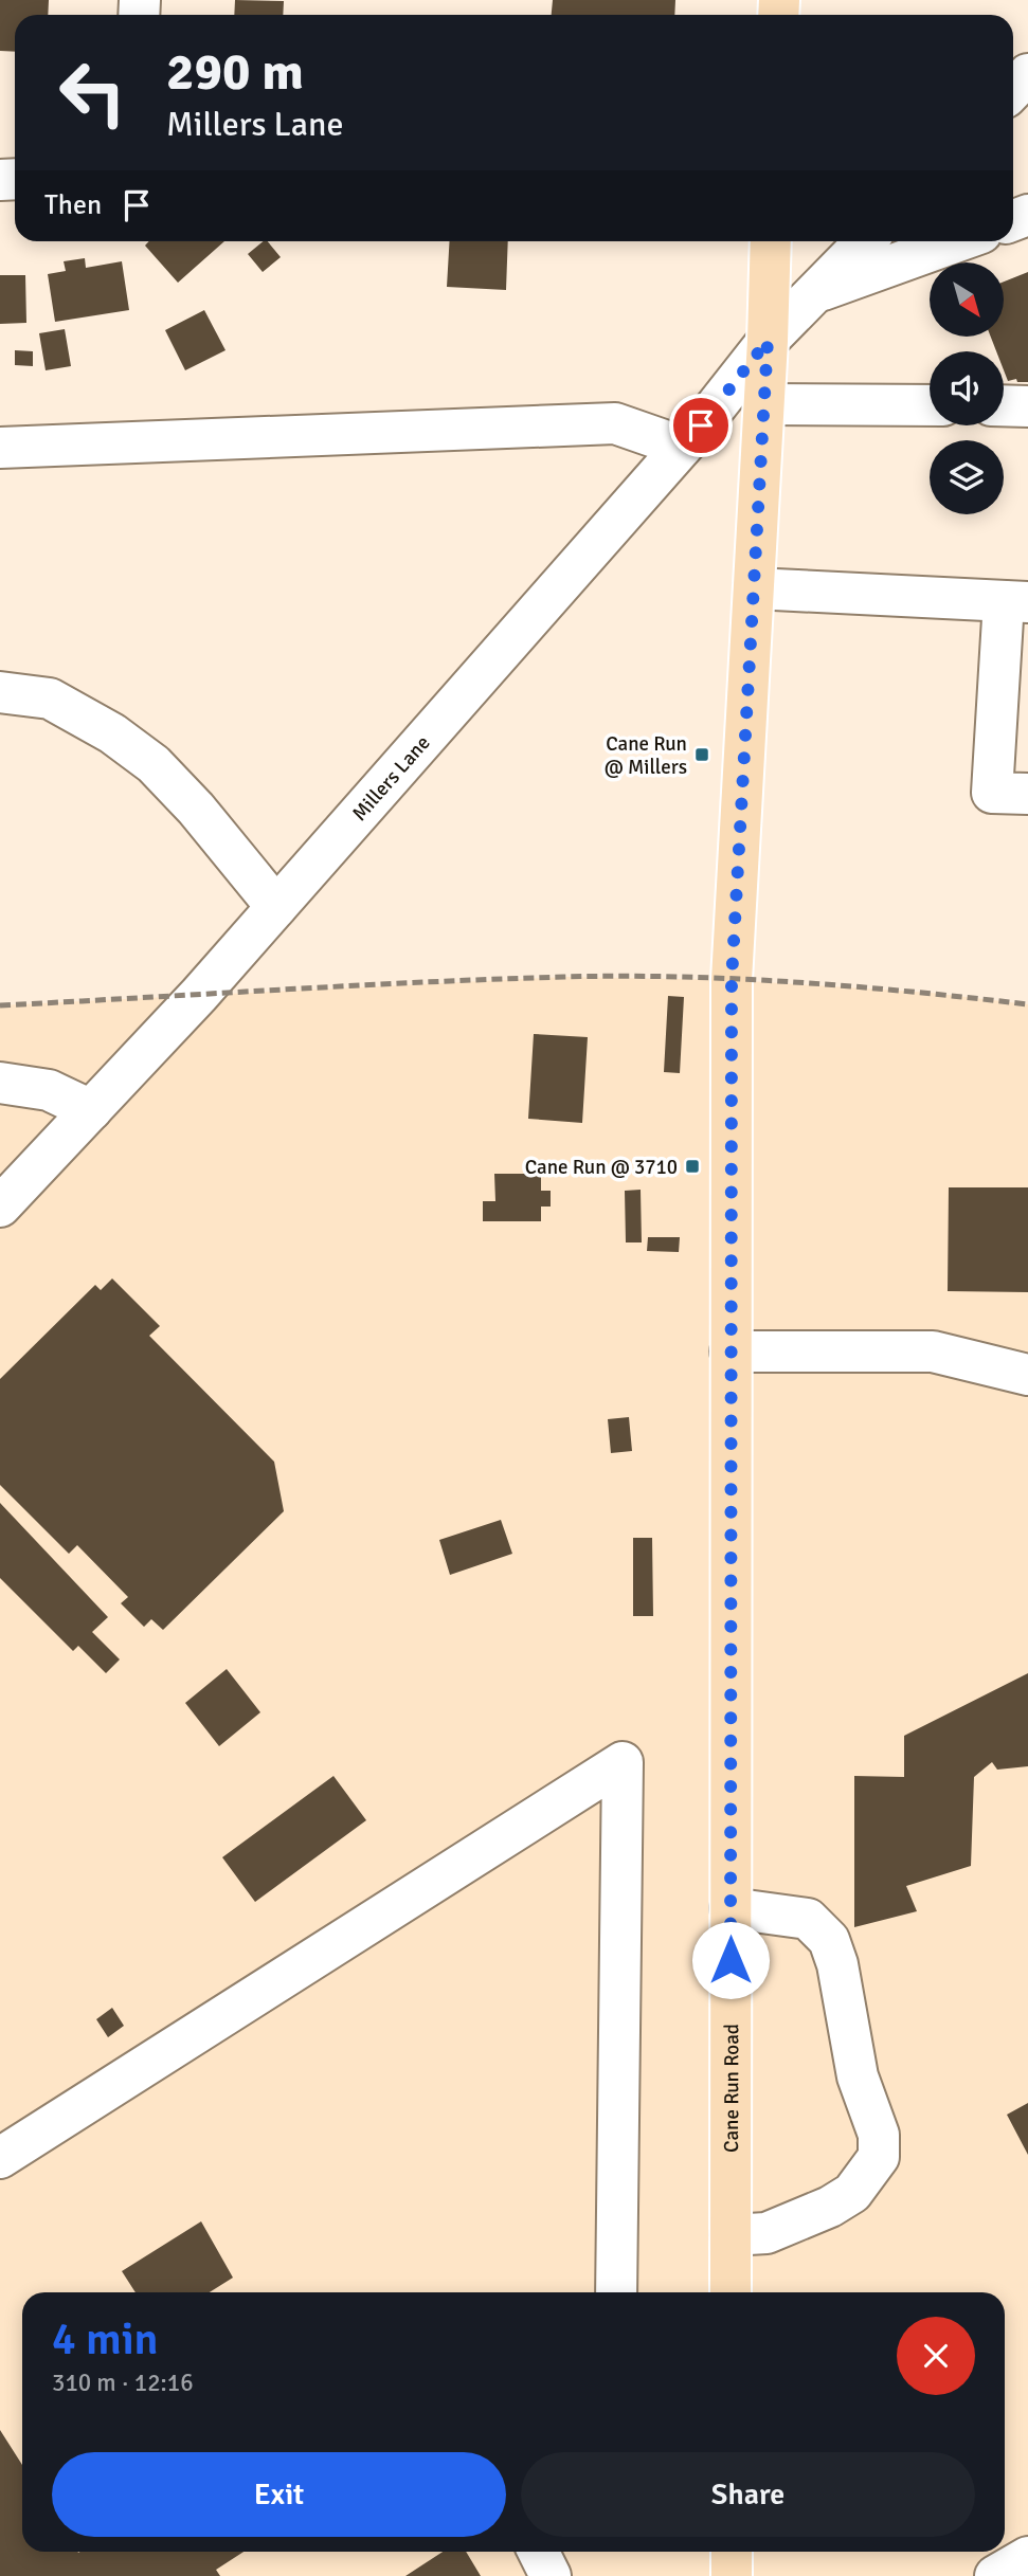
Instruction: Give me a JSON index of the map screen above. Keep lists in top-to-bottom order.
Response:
{
  "streets": {
    "main road": ["Cane Run Road"],
    "street": ["Millers Lane"]
  },
  "crossings": [
    ["Millers Lane", "Cane Run Road"]
  ],
  "places": {
    "transit": ["Cane Run @ Millers", "Cane Run @ 3710"]
  },
  "north": "bottom right",
  "page": {
    "turn": ["290 m", "Millers Lane"],
    "then": "Then",
    "heading": ["4 min", "310 m · 12:16"],
    "buttons": ["Exit", "Share"]
  }
}
